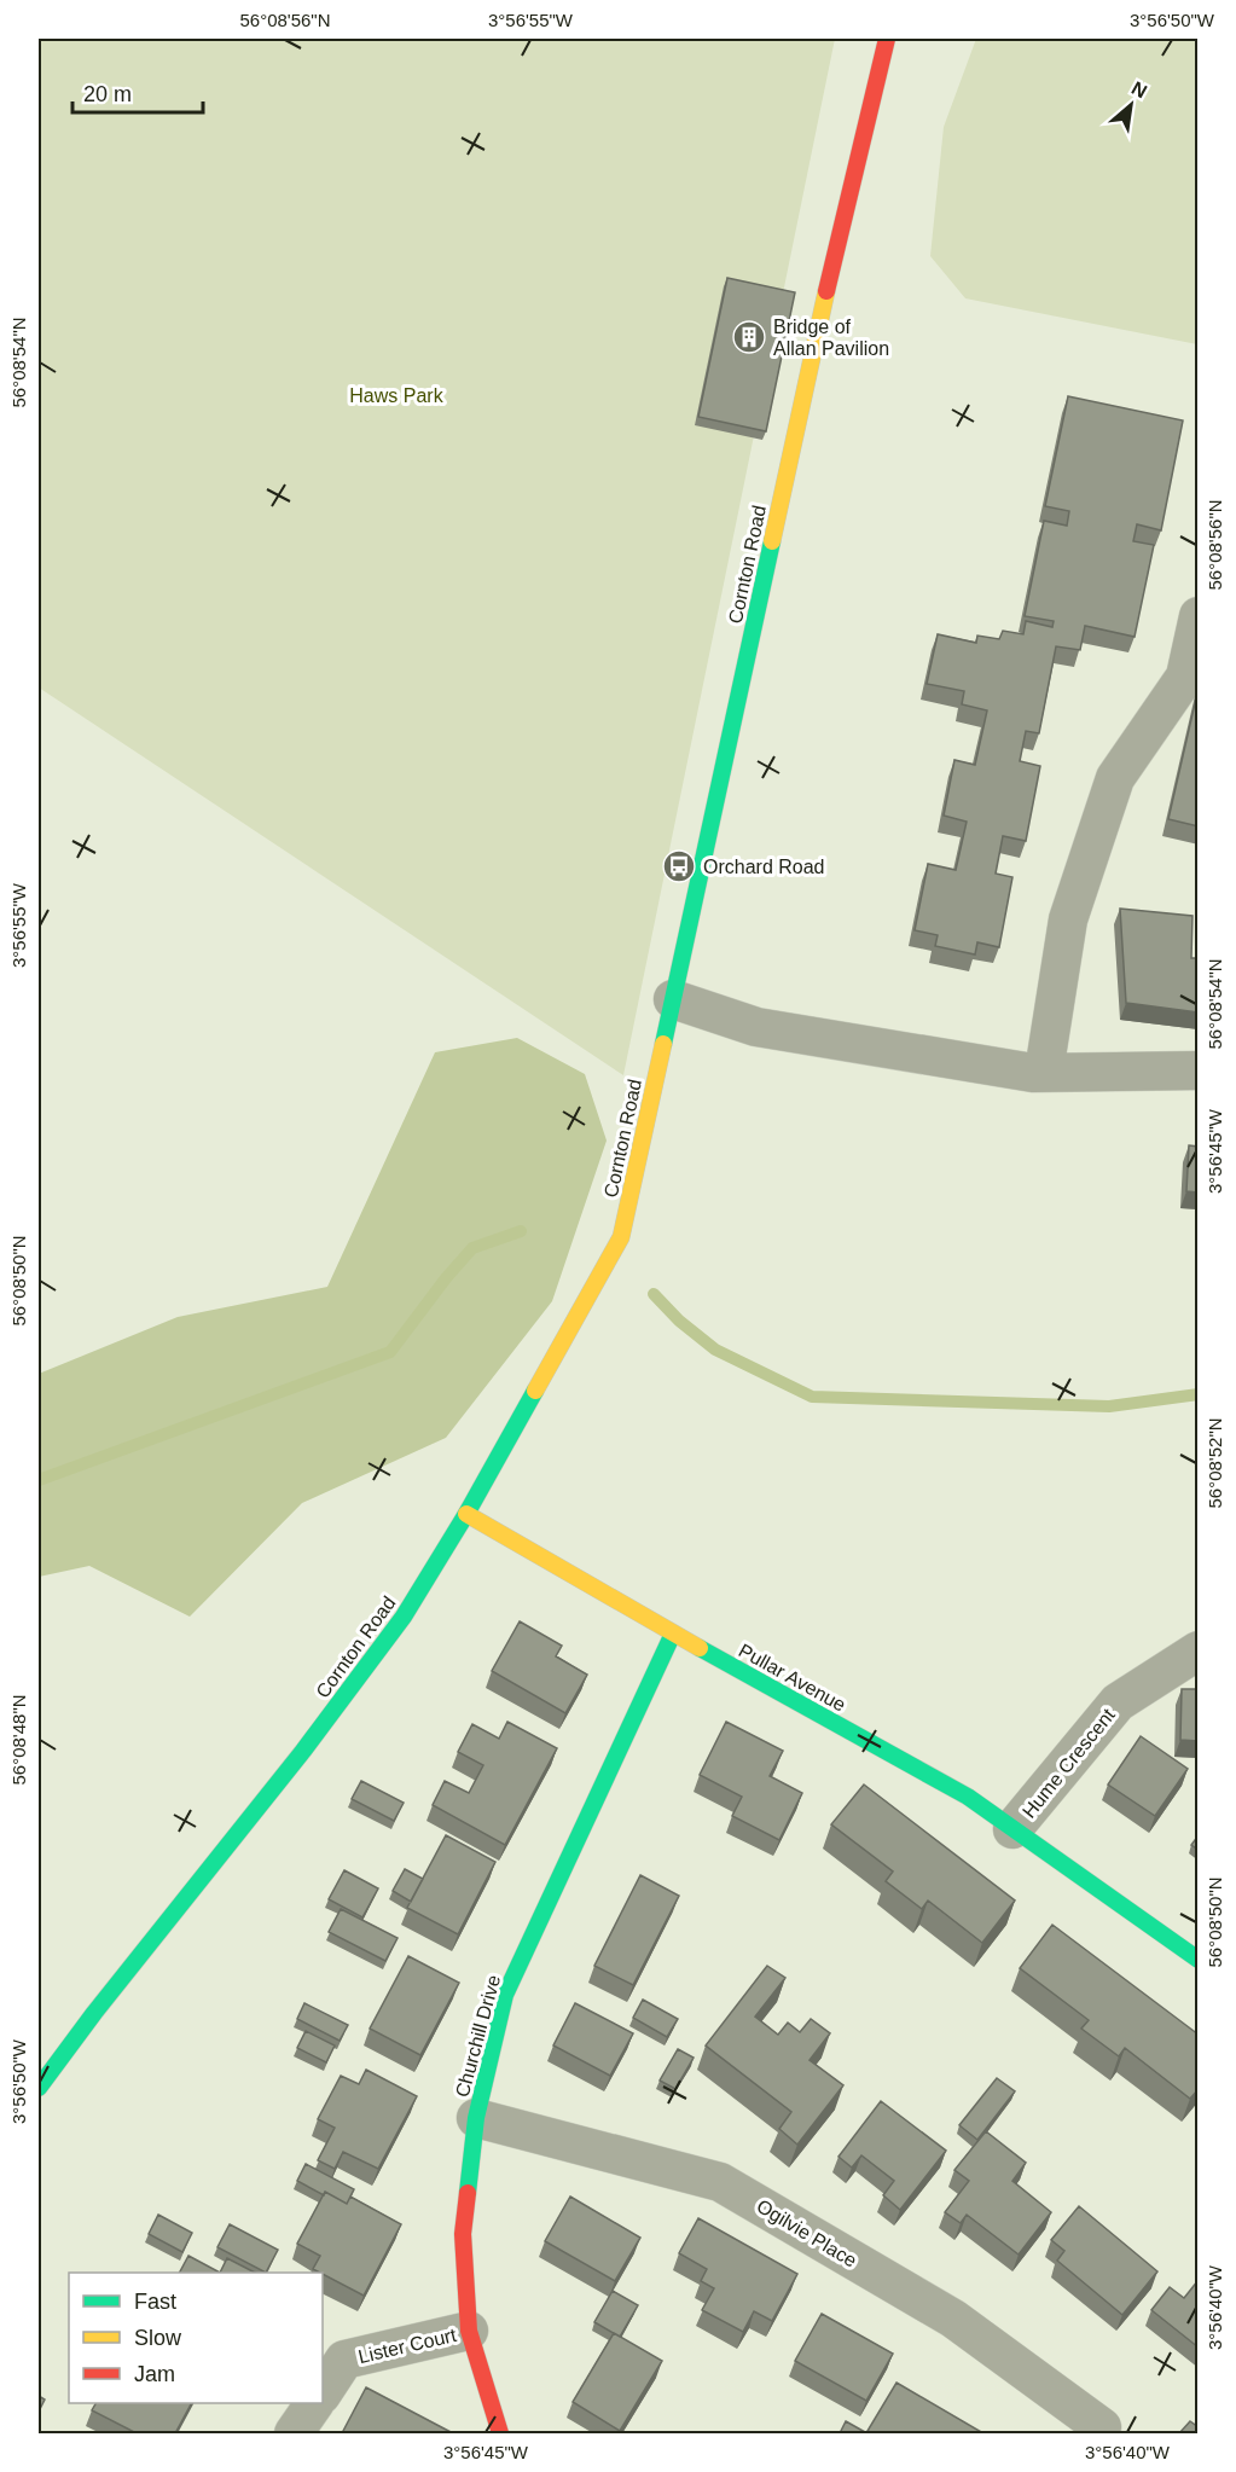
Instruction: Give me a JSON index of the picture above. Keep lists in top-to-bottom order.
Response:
{
  "streets": {
    "main road": ["Cornton Road", "Pullar Avenue", "Churchill Drive"],
    "street": ["Hume Crescent", "Ogilvie Place", "Lister Court"]
  },
  "crossings": [
    ["Cornton Road", "Pullar Avenue"],
    ["Pullar Avenue", "Hume Crescent"],
    ["Pullar Avenue", "Churchill Drive"],
    ["Churchill Drive", "Ogilvie Place"],
    ["Churchill Drive", "Lister Court"]
  ],
  "parks": ["Haws Park"],
  "places": {
    "building": ["Bridge of Allan Pavilion"],
    "bus stop": ["Orchard Road"]
  },
  "legend": ["Fast", "Slow", "Jam"],
  "scale_bar": "20 m",
  "north": "top right",
  "coordinates": [
    "56°08'56\"N",
    "3°56'55\"W",
    "3°56'50\"W",
    "56°08'54\"N",
    "3°56'45\"W",
    "56°08'50\"N",
    "56°08'52\"N",
    "56°08'48\"N",
    "3°56'40\"W"
  ]
}
